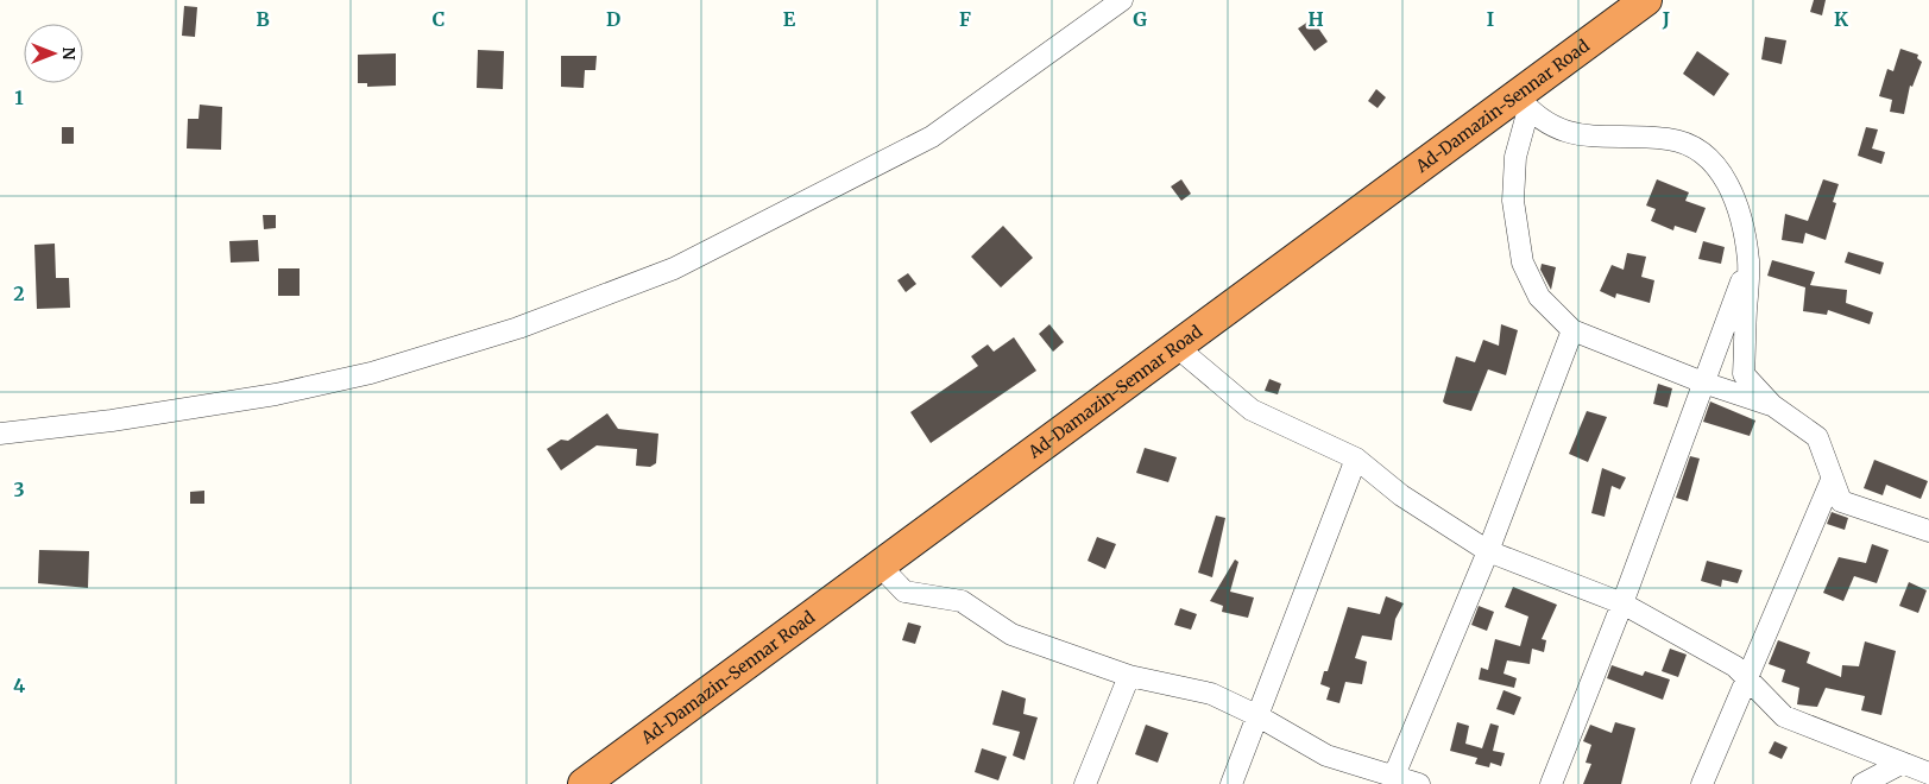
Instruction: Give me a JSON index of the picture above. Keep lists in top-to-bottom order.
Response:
{
  "streets": {
    "highway": ["Ad-Damazin-Sennar Road"]
  },
  "north": "right",
  "grid": {
    "columns": [
      "B",
      "C",
      "D",
      "E",
      "F",
      "G",
      "H",
      "I",
      "J",
      "K"
    ],
    "rows": [
      "1",
      "2",
      "3",
      "4"
    ]
  }
}
